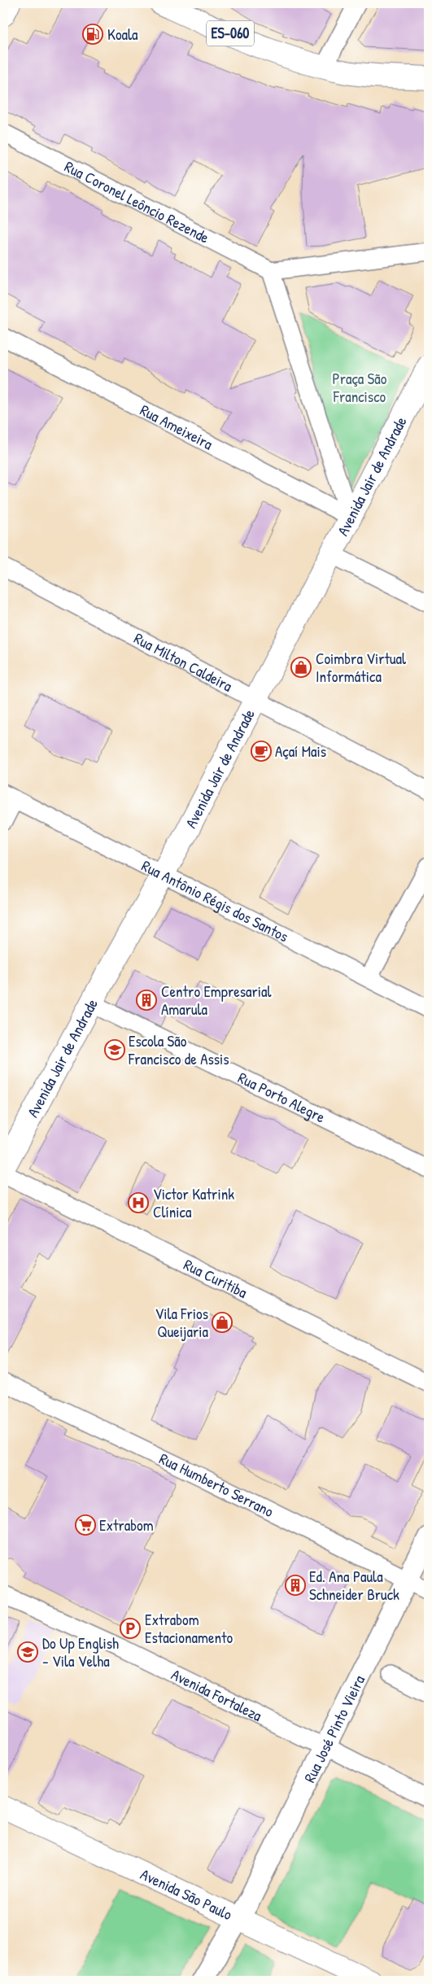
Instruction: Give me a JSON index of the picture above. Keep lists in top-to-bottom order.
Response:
{
  "streets": {
    "main road": ["ES-060", "Avenida Jair de Andrade", "Avenida São Paulo"],
    "street": [
      "Rua Coronel Leôncio Rezende",
      "Rua Ameixeira",
      "Rua Milton Caldeira",
      "Rua Antônio Régis dos Santos",
      "Rua Porto Alegre",
      "Rua Curitiba",
      "Rua Humberto Serrano",
      "Avenida Fortaleza",
      "Rua José Pinto Vieira"
    ]
  },
  "crossings": [
    ["Rua Ameixeira", "Avenida Jair de Andrade"],
    ["Avenida Jair de Andrade", "Rua Milton Caldeira"],
    ["Avenida Jair de Andrade", "Rua Antônio Régis dos Santos"],
    ["Avenida Jair de Andrade", "Rua Porto Alegre"],
    ["Rua Humberto Serrano", "Rua José Pinto Vieira"],
    ["Avenida Fortaleza", "Rua José Pinto Vieira"],
    ["Rua José Pinto Vieira", "Avenida São Paulo"]
  ],
  "parks": ["Praça São Francisco"],
  "places": {
    "fuel station": ["Koala"],
    "shop": ["Coimbra Virtual Informática", "Vila Frios Queijaria"],
    "cafe": ["Açaí Mais"],
    "building": ["Centro Empresarial Amarula", "Ed. Ana Paula Schneider Bruck"],
    "school or university": ["Escola São Francisco de Assis", "Do Up English - Vila Velha"],
    "hospital": ["Victor Katrink Clínica"],
    "supermarket": ["Extrabom"],
    "parking": ["Extrabom Estacionamento"]
  }
}
